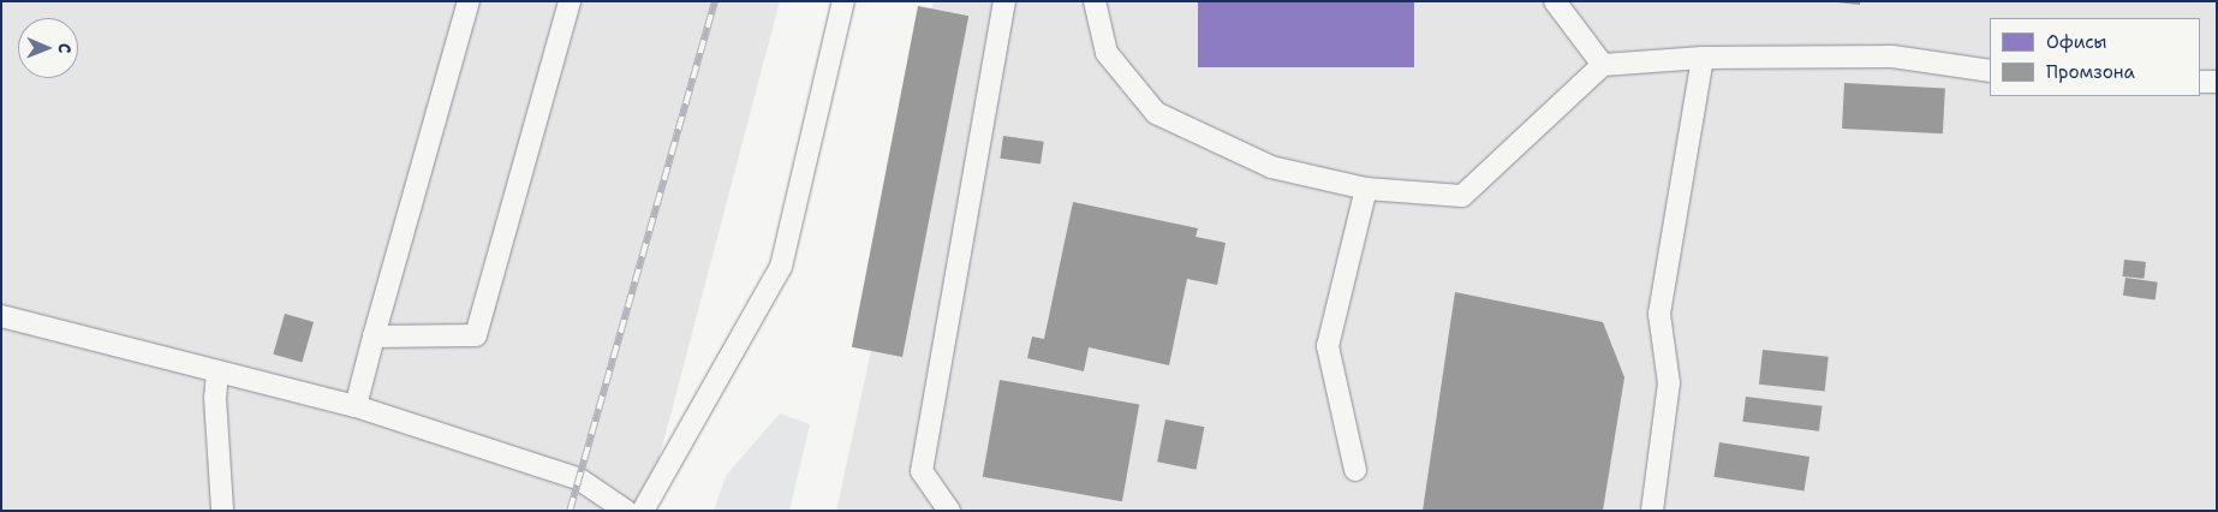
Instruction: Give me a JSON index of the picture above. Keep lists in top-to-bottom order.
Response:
{
  "legend": ["Офисы", "Промзона"],
  "north": "right"
}
